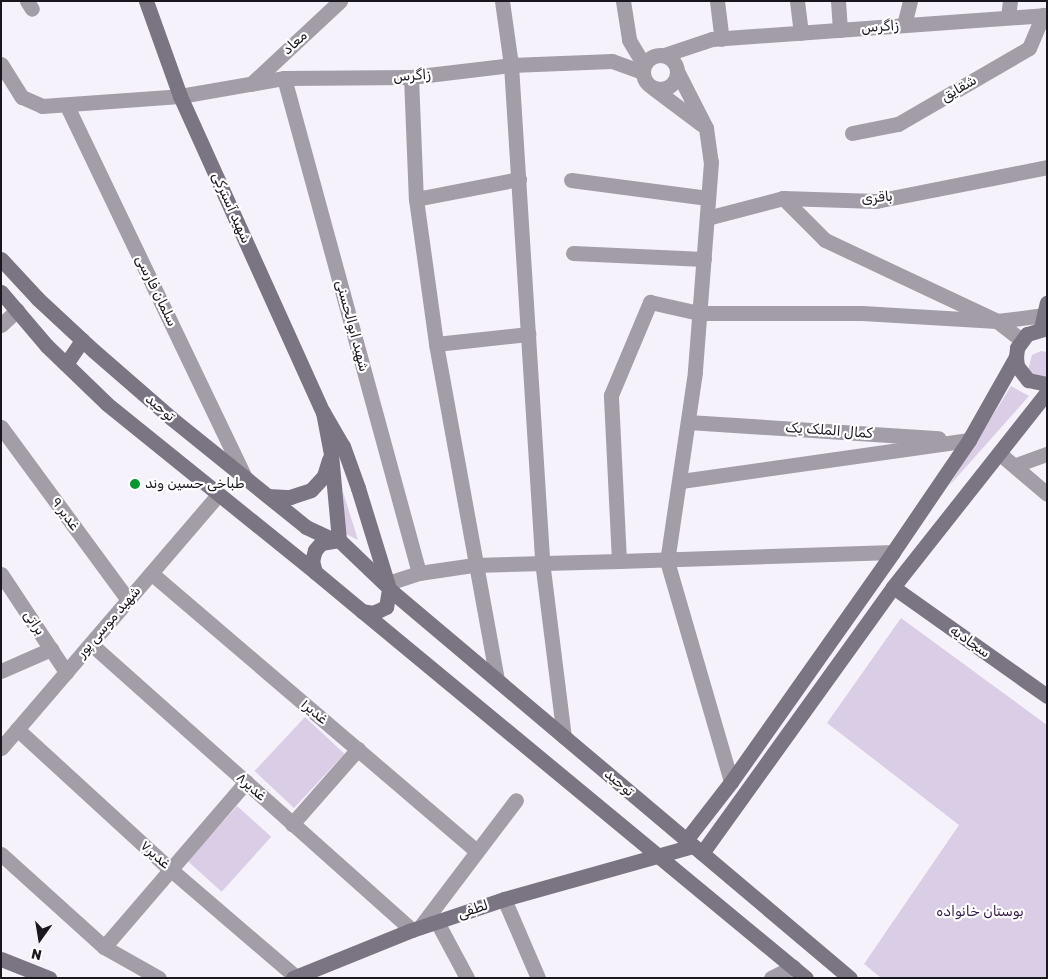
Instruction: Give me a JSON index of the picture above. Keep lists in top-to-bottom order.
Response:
{
  "streets": {
    "main road": [
      "شهید آسترکی",
      "توحید",
      "سجادیه",
      "لطفی"
    ],
    "street": [
      "زاگرس",
      "معاد",
      "شقایق",
      "باقری",
      "سلمان فارسی",
      "شهید ابوالحسنی",
      "کمال الملک یک",
      "غدیر ۹",
      "شهید موسی پور",
      "براتی",
      "غدیر۱",
      "غدیر۸",
      "غدیر۷"
    ]
  },
  "crossings": [
    ["زاگرس", "معاد"],
    ["زاگرس", "شقایق"],
    ["زاگرس", "شهید آسترکی"],
    ["زاگرس", "سلمان فارسی"],
    ["زاگرس", "شهید ابوالحسنی"],
    ["سلمان فارسی", "توحید"],
    ["توحید", "لطفی"],
    ["غدیر ۹", "شهید موسی پور"],
    ["شهید موسی پور", "براتی"],
    ["شهید موسی پور", "غدیر۱"],
    ["شهید موسی پور", "غدیر۸"],
    ["شهید موسی پور", "غدیر۷"],
    ["غدیر۸", "لطفی"],
    ["غدیر۷", "لطفی"]
  ],
  "parks": ["بوستان خانواده"],
  "places": ["طباخی حسین وند"],
  "north": "bottom"
}
